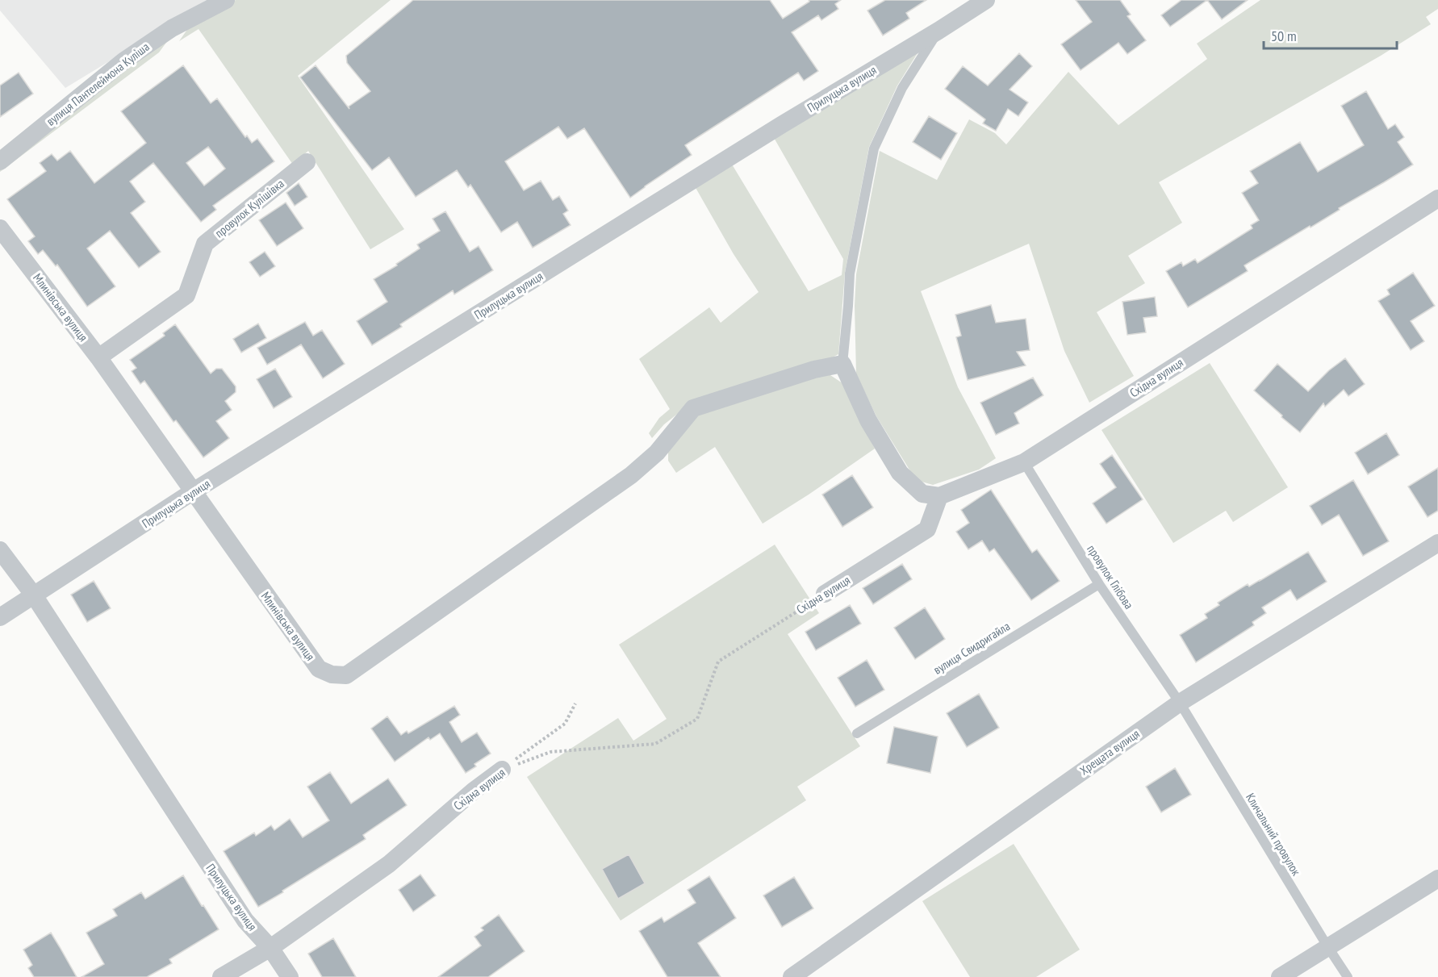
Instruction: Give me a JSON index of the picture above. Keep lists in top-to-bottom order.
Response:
{
  "streets": {
    "street": [
      "вулиця Пантелеймона Куліша",
      "Прилуцька вулиця",
      "провулок Кулішівка",
      "Млинівська вулиця",
      "Східна вулиця",
      "Хрещата вулиця"
    ],
    "lane": ["провулок Глібова", "вулиця Свидригайла", "Кличальний провулок"]
  },
  "crossings": [
    ["Прилуцька вулиця", "Млинівська вулиця"],
    ["Прилуцька вулиця", "Східна вулиця"],
    ["провулок Кулішівка", "Млинівська вулиця"],
    ["Східна вулиця", "провулок Глібова"],
    ["провулок Глібова", "вулиця Свидригайла"],
    ["провулок Глібова", "Хрещата вулиця"],
    ["провулок Глібова", "Кличальний провулок"],
    ["Хрещата вулиця", "Кличальний провулок"]
  ],
  "scale_bar": "50 m"
}
